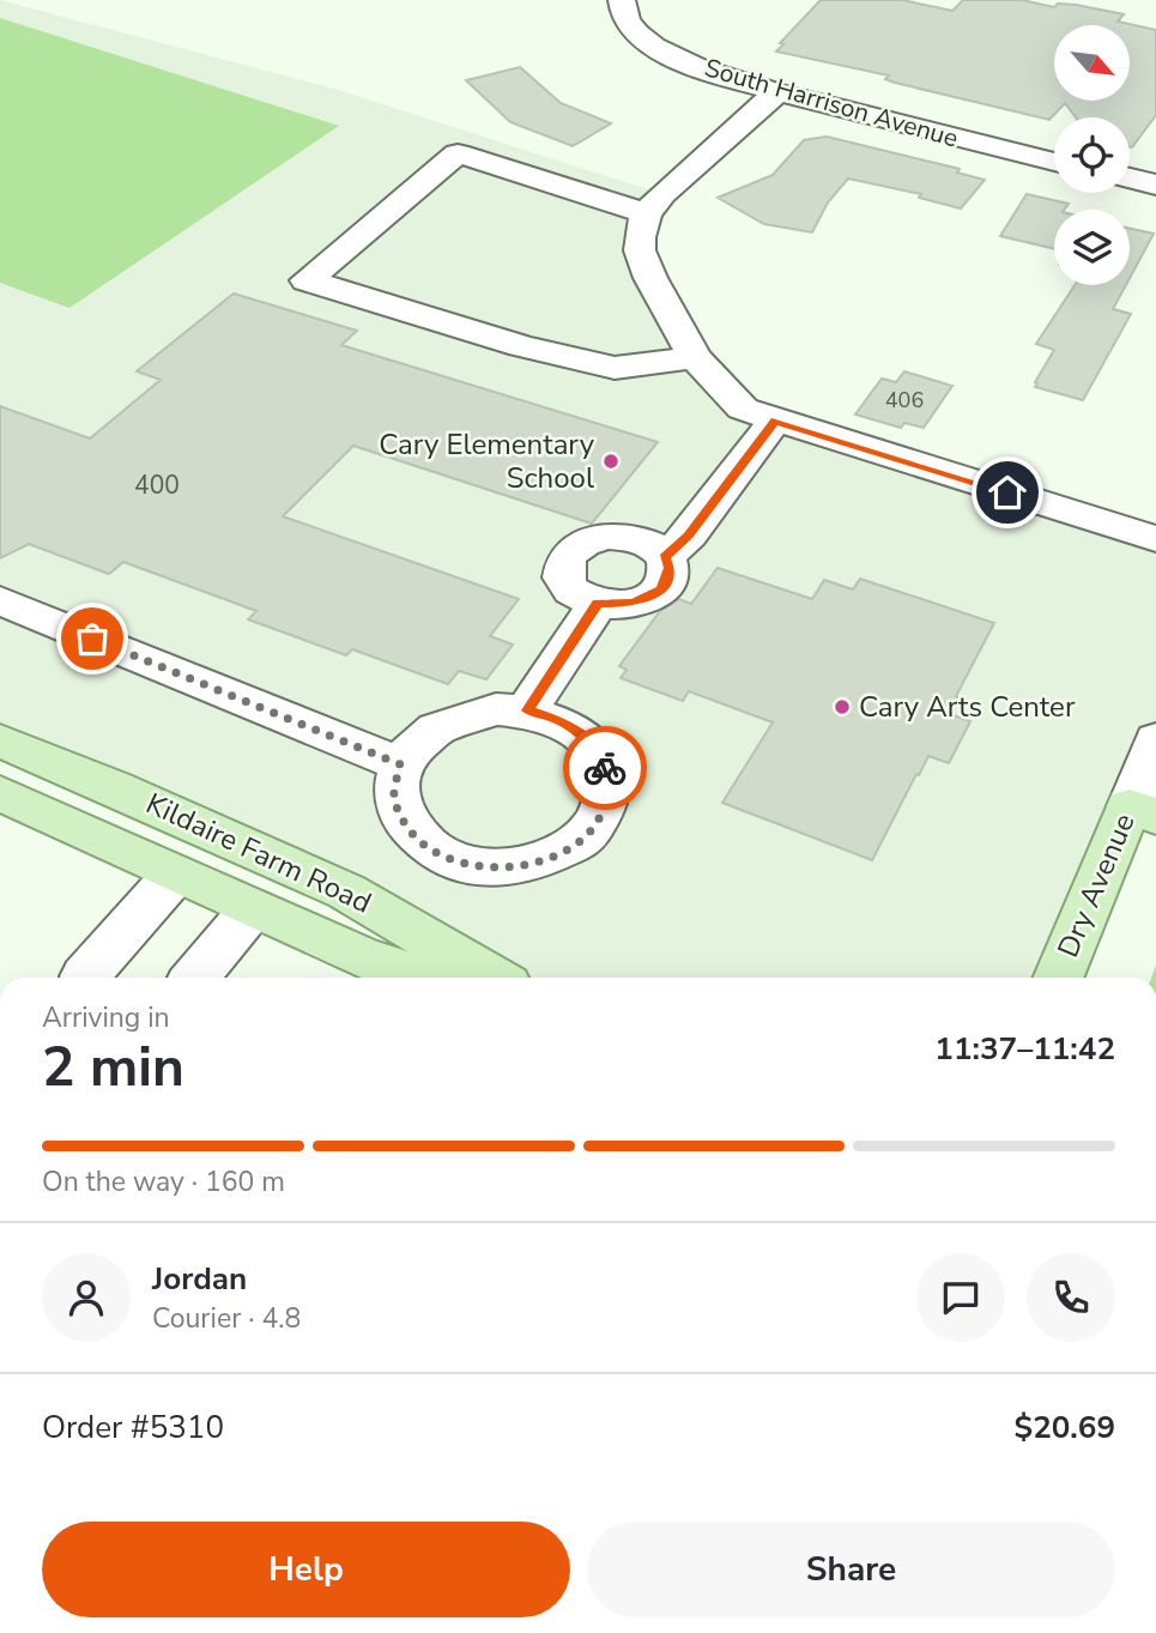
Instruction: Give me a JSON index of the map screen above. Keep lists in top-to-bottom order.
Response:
{
  "streets": {
    "main road": ["Kildaire Farm Road", "Dry Avenue"],
    "street": ["South Harrison Avenue"]
  },
  "places": ["Cary Elementary School", "Cary Arts Center"],
  "house_numbers": ["406", "400"],
  "north": "bottom right",
  "page": {
    "heading": ["2 min", "Arriving in", "11:37–11:42"],
    "panel": [
      "Jordan",
      "Courier · 4.8",
      "Order #5310",
      "$20.69"
    ],
    "bar": "On the way · 160 m",
    "buttons": ["Help", "Share"]
  }
}
